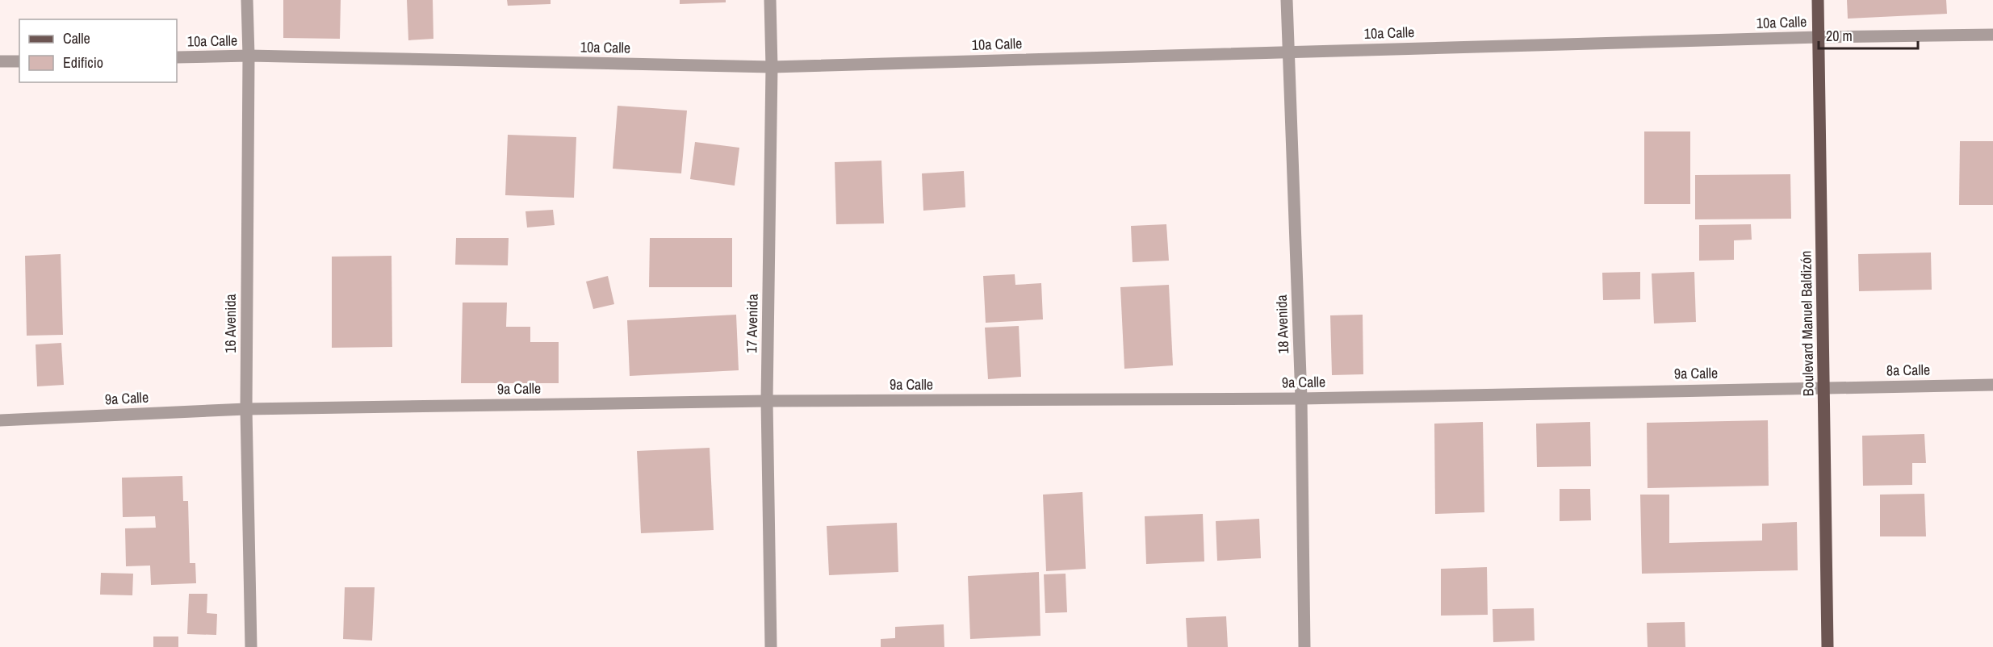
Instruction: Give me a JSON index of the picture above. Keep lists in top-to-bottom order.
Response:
{
  "streets": {
    "main road": ["Boulevard Manuel Baldizón"],
    "street": [
      "10a Calle",
      "16 Avenida",
      "17 Avenida",
      "18 Avenida",
      "8a Calle",
      "9a Calle"
    ]
  },
  "crossings": [
    ["10a Calle", "16 Avenida"],
    ["10a Calle", "17 Avenida"],
    ["10a Calle", "Boulevard Manuel Baldizón"],
    ["10a Calle", "18 Avenida"],
    ["16 Avenida", "9a Calle"],
    ["17 Avenida", "9a Calle"],
    ["Boulevard Manuel Baldizón", "8a Calle"],
    ["Boulevard Manuel Baldizón", "9a Calle"],
    ["18 Avenida", "9a Calle"],
    ["8a Calle", "9a Calle"]
  ],
  "legend": ["Calle", "Edificio"],
  "scale_bar": "20 m"
}
